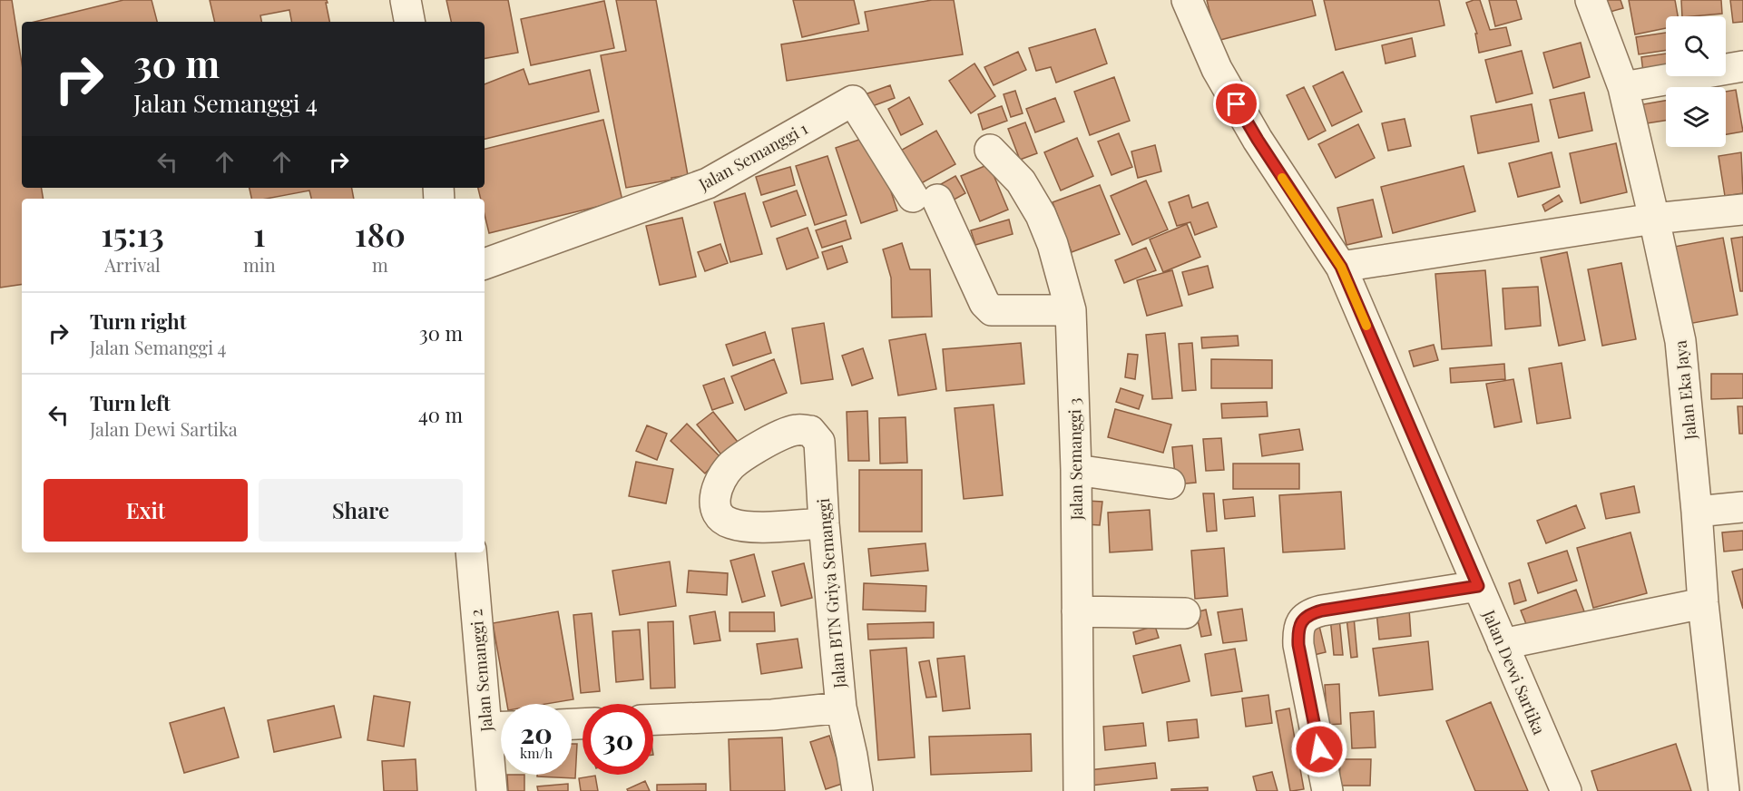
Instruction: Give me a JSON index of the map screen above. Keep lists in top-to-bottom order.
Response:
{
  "streets": {
    "street": [
      "Jalan Semanggi 1",
      "Jalan Eka Jaya",
      "Jalan Semanggi 3",
      "Jalan BTN Griya Semanggi",
      "Jalan Semanggi 2",
      "Jalan Dewi Sartika"
    ]
  },
  "crossings": [
    ["Jalan Semanggi 1", "Jalan Semanggi 3"]
  ],
  "page": {
    "turn": ["30 m", "Jalan Semanggi 4"],
    "eta": [
      "15:13",
      "Arrival",
      "1",
      "min",
      "180",
      "m"
    ],
    "list": [
      {
        "name": "Turn right",
        "note": "Jalan Semanggi 4",
        "value": "30 m"
      },
      {
        "name": "Turn left",
        "note": "Jalan Dewi Sartika",
        "value": "40 m"
      }
    ],
    "buttons": ["Exit", "Share"],
    "speed": "20 km/h",
    "limit": "30"
  }
}
